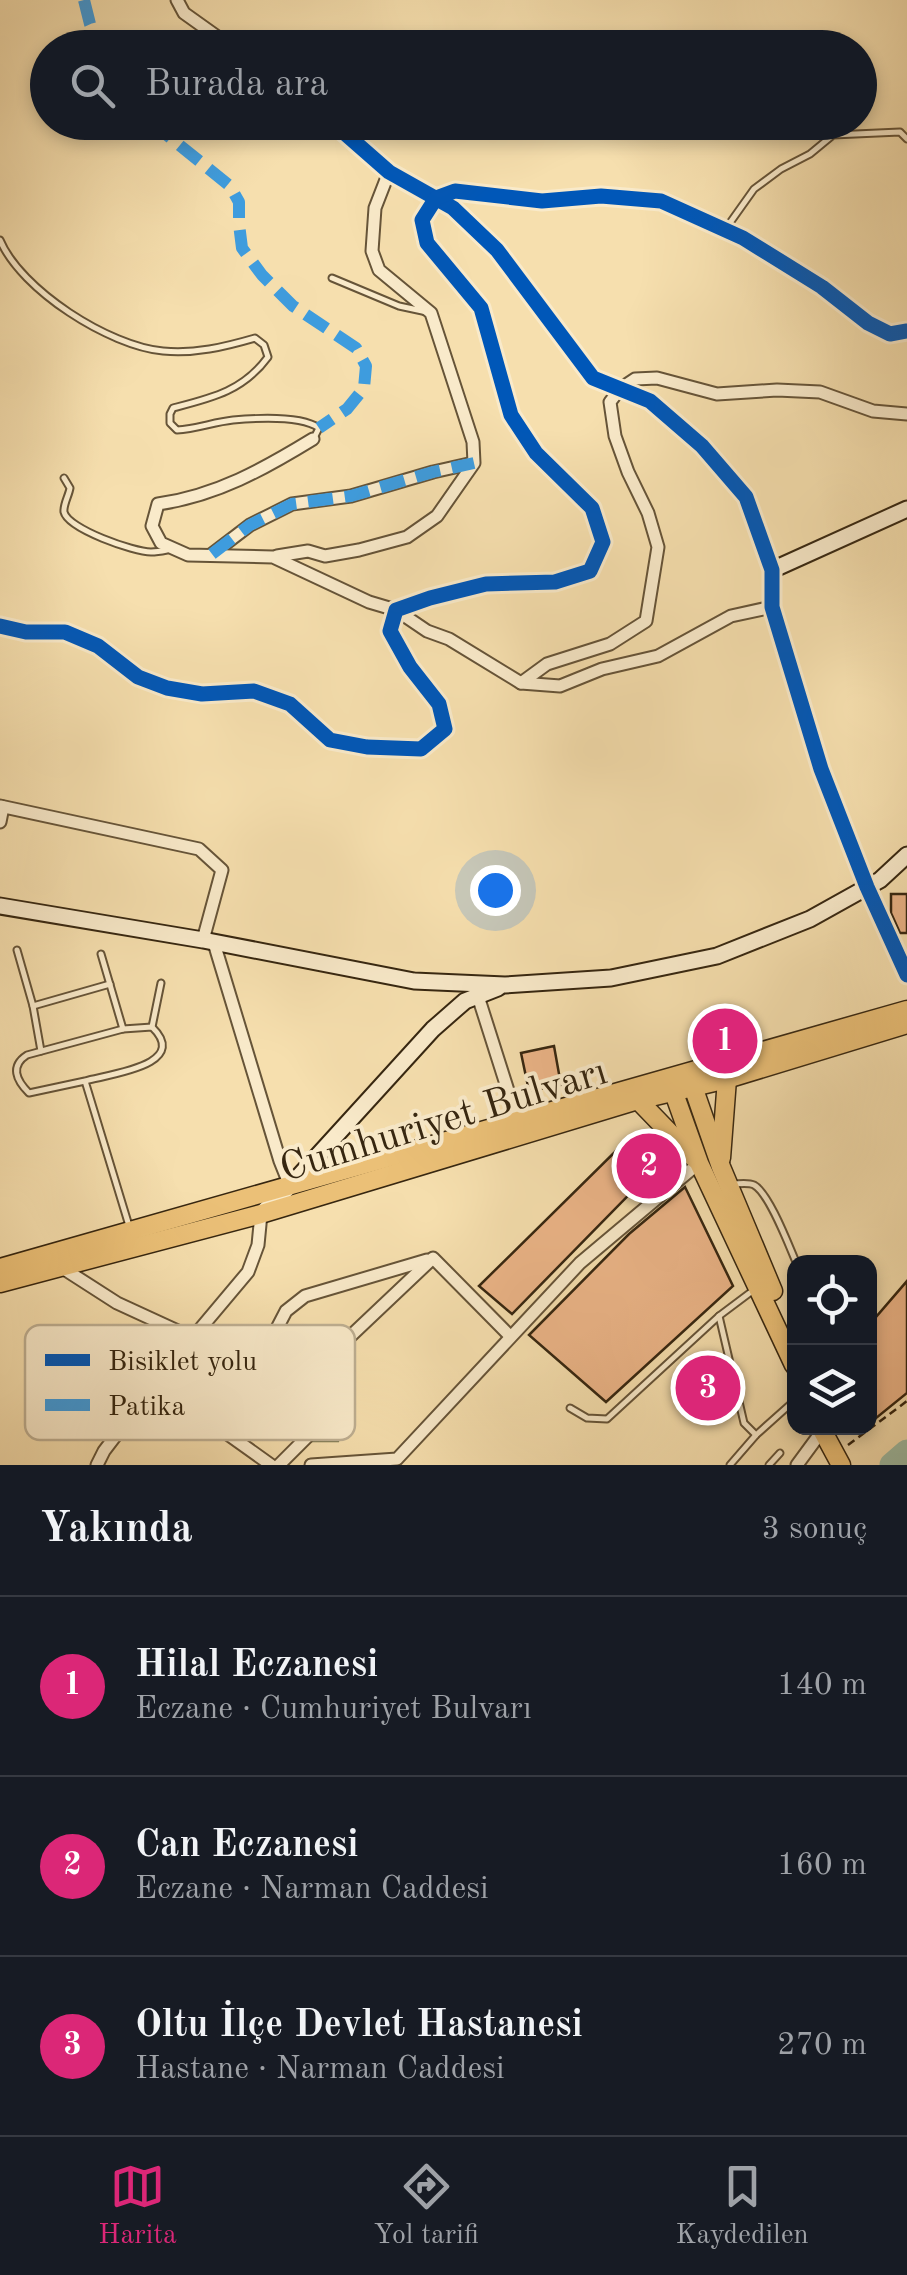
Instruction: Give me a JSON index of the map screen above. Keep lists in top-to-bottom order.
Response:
{
  "streets": {
    "main road": ["Cumhuriyet Bulvarı"]
  },
  "legend": ["Bisiklet yolu", "Patika"],
  "page": {
    "search": "Burada ara",
    "pins": ["1", "2", "3"],
    "heading": ["Yakında", "3 sonuç"],
    "list": [
      {
        "mark": "1",
        "name": "Hilal Eczanesi",
        "note": "Eczane · Cumhuriyet Bulvarı",
        "value": "140 m"
      },
      {
        "mark": "2",
        "name": "Can Eczanesi",
        "note": "Eczane · Narman Caddesi",
        "value": "160 m"
      },
      {
        "mark": "3",
        "name": "Oltu İlçe Devlet Hastanesi",
        "note": "Hastane · Narman Caddesi",
        "value": "270 m"
      }
    ],
    "nav": ["Harita", "Yol tarifi", "Kaydedilen"]
  }
}
